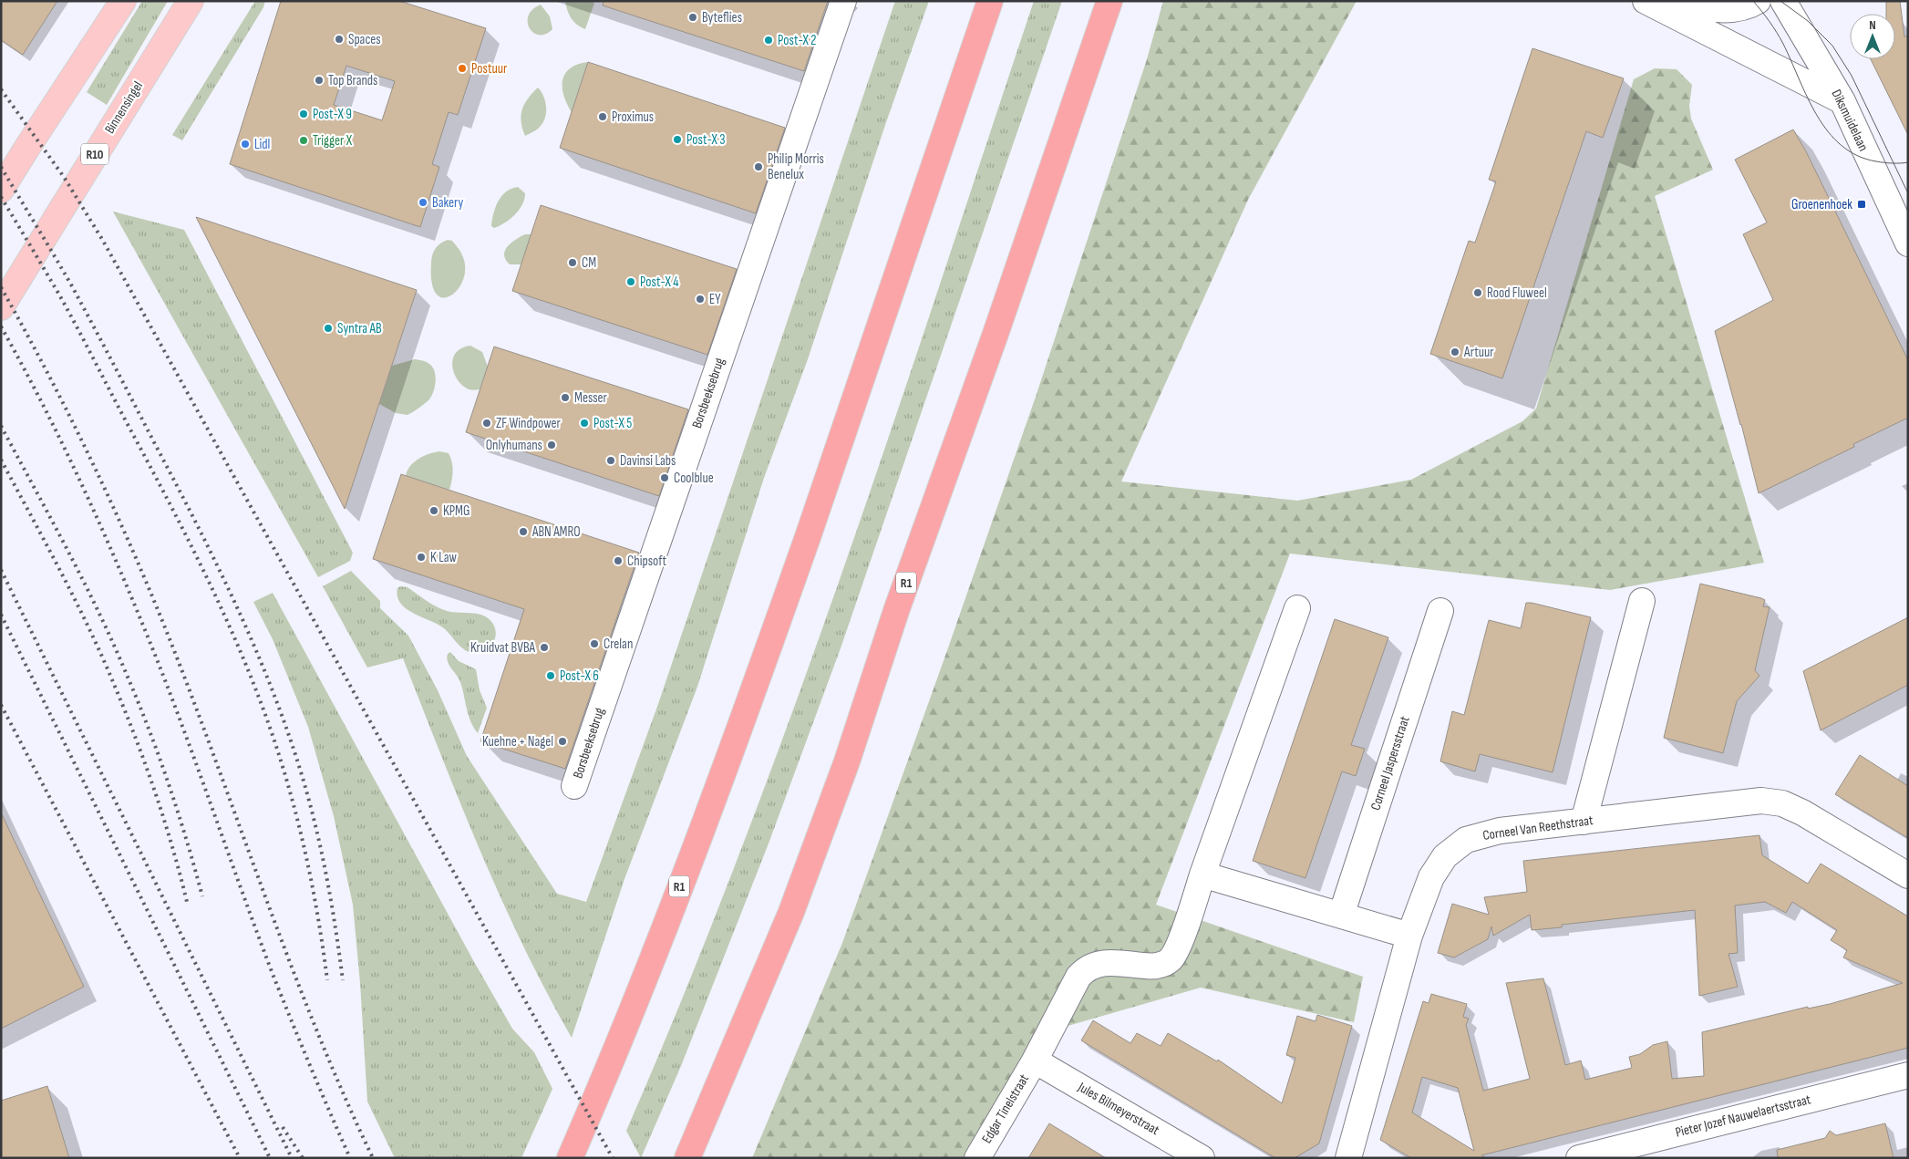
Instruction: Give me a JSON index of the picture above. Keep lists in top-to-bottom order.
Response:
{
  "streets": {
    "highway": ["R1"],
    "main road": ["Binnensingel", "R10"],
    "street": [
      "Diksmuidelaan",
      "Borsbeeksebrug",
      "Corneel Jaspersstraat",
      "Corneel Van Reethstraat",
      "Edgar Tinelstraat",
      "Jules Bilmeyerstraat",
      "Pieter Jozef Nauwelaertsstraat"
    ]
  },
  "crossings": [
    ["Edgar Tinelstraat", "Jules Bilmeyerstraat"]
  ],
  "places": {
    "other": [
      "Byteflies",
      "Spaces",
      "Post-X 2",
      "Postuur",
      "Top Brands",
      "Post-X 9",
      "Proximus",
      "Post-X 3",
      "Trigger X",
      "Lidl",
      "Philip Morris Benelux",
      "Bakery",
      "CM",
      "Post-X 4",
      "Rood Fluweel",
      "EY",
      "Syntra AB",
      "Artuur",
      "Messer",
      "ZF Windpower",
      "Post-X 5",
      "Onlyhumans",
      "Davinsi Labs",
      "Coolblue",
      "KPMG",
      "ABN AMRO",
      "K Law",
      "Chipsoft",
      "Crelan",
      "Kruidvat BVBA",
      "Post-X 6",
      "Kuehne + Nagel"
    ],
    "transit": ["Groenenhoek"]
  },
  "north": "top"
}
